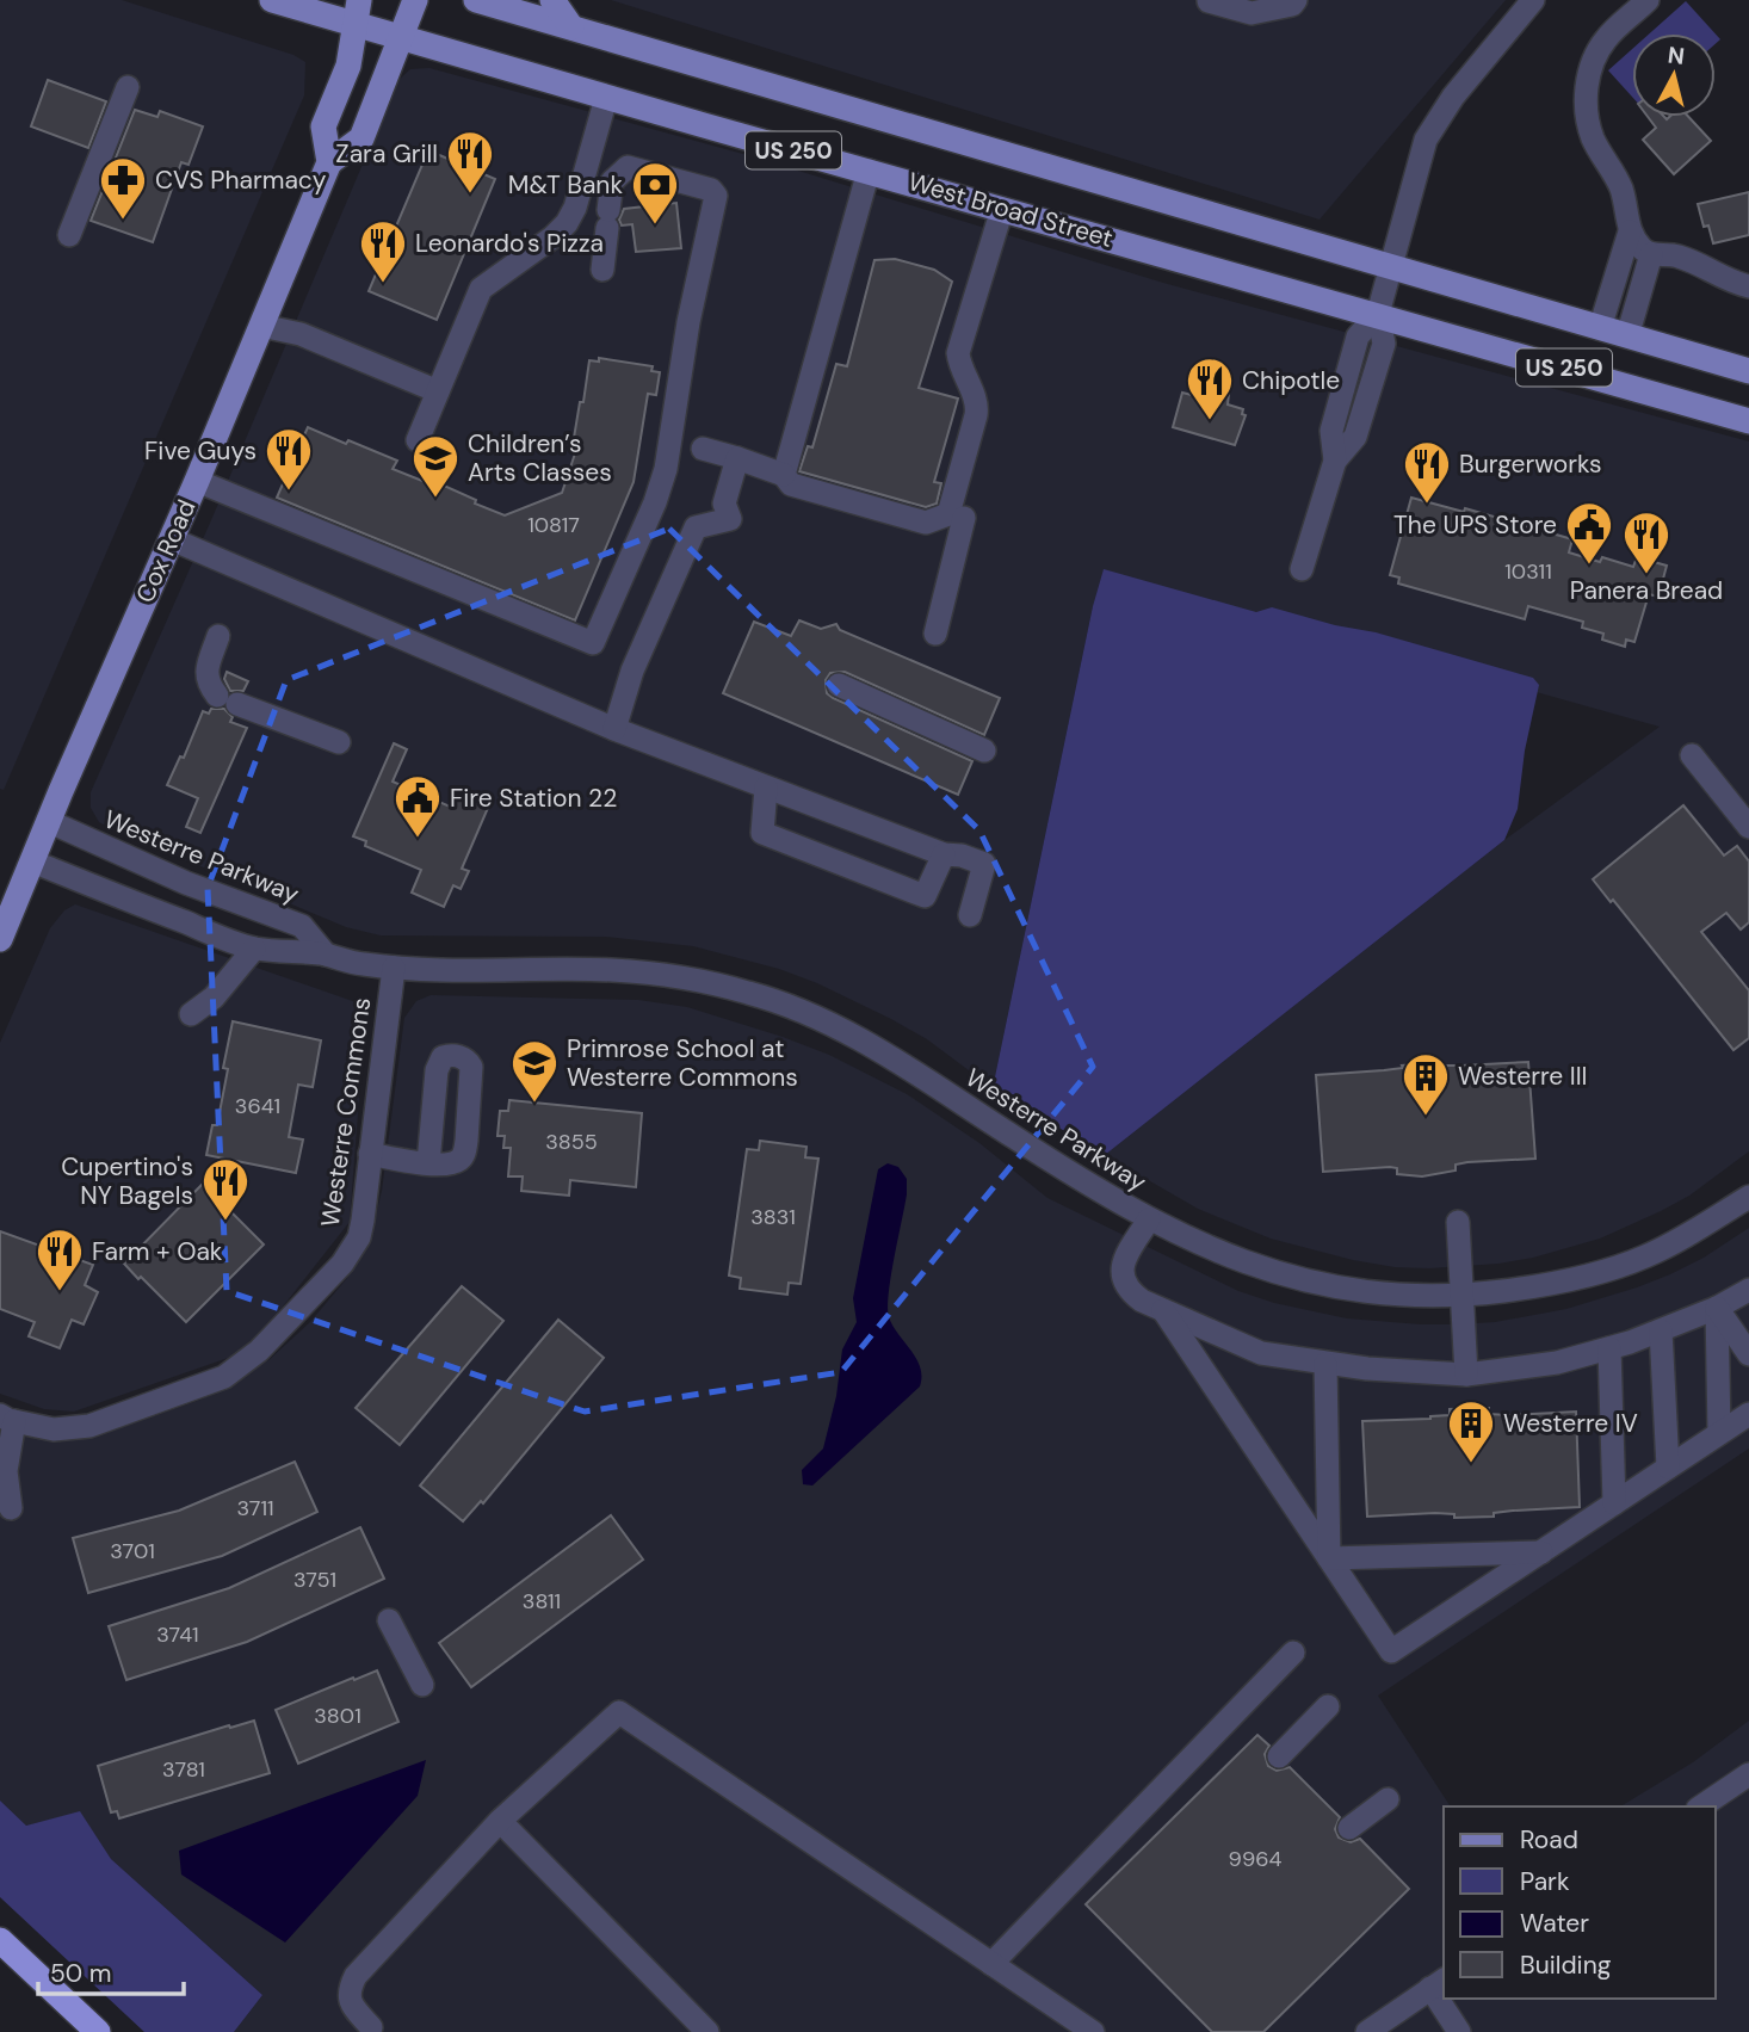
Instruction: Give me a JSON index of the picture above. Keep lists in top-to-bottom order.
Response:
{
  "streets": {
    "main road": ["US 250", "West Broad Street", "Cox Road"],
    "street": ["Westerre Parkway", "Westerre Commons"]
  },
  "crossings": [
    ["West Broad Street", "Cox Road"],
    ["Cox Road", "Westerre Parkway"],
    ["Westerre Parkway", "Westerre Commons"]
  ],
  "places": {
    "restaurant": [
      "Zara Grill",
      "Leonardo's Pizza",
      "Chipotle",
      "Five Guys",
      "Burgerworks",
      "Panera Bread",
      "Cupertino's NY Bagels",
      "Farm + Oak"
    ],
    "pharmacy": ["CVS Pharmacy"],
    "bank": ["M&T Bank"],
    "school or university": ["Children’s Arts Classes", "Primrose School at Westerre Commons"],
    "public building": ["The UPS Store", "Fire Station 22"],
    "building": ["Westerre III", "Westerre IV"]
  },
  "house_numbers": [
    "10817",
    "10311",
    "3641",
    "3855",
    "3831",
    "3711",
    "3701",
    "3751",
    "3811",
    "3741",
    "3801",
    "3781",
    "9964"
  ],
  "legend": [
    "Road",
    "Park",
    "Water",
    "Building"
  ],
  "scale_bar": "50 m",
  "north": "top"
}
